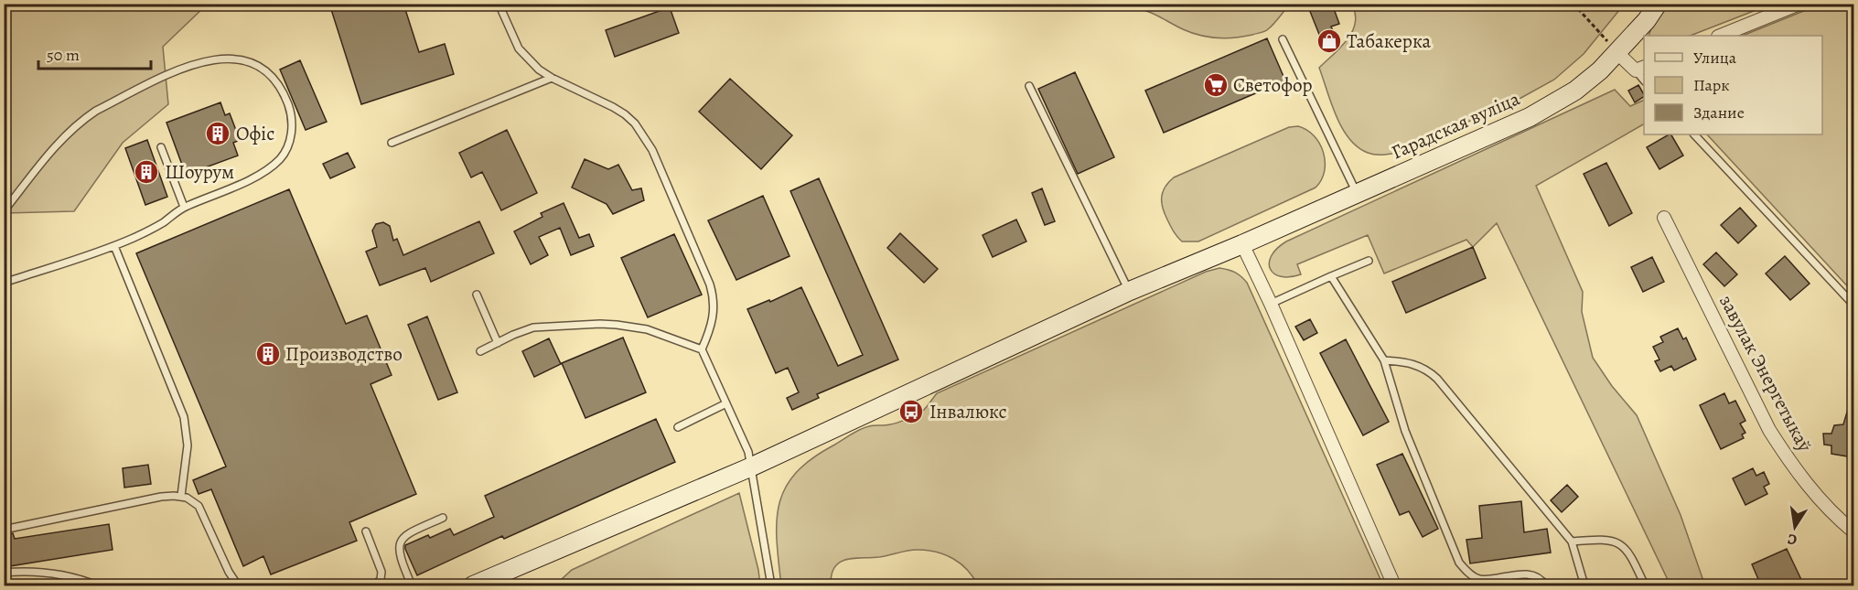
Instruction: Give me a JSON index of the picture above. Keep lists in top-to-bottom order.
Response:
{
  "streets": {
    "main road": ["Гарадская вуліца"],
    "street": ["завулак Энергетыкаў"]
  },
  "places": {
    "shop": ["Табакерка"],
    "supermarket": ["Светофор"],
    "building": ["Офіс", "Шоурум", "Производство"],
    "bus stop": ["Інвалюкс"]
  },
  "legend": ["Улица", "Парк", "Здание"],
  "scale_bar": "50 m",
  "north": "bottom"
}
